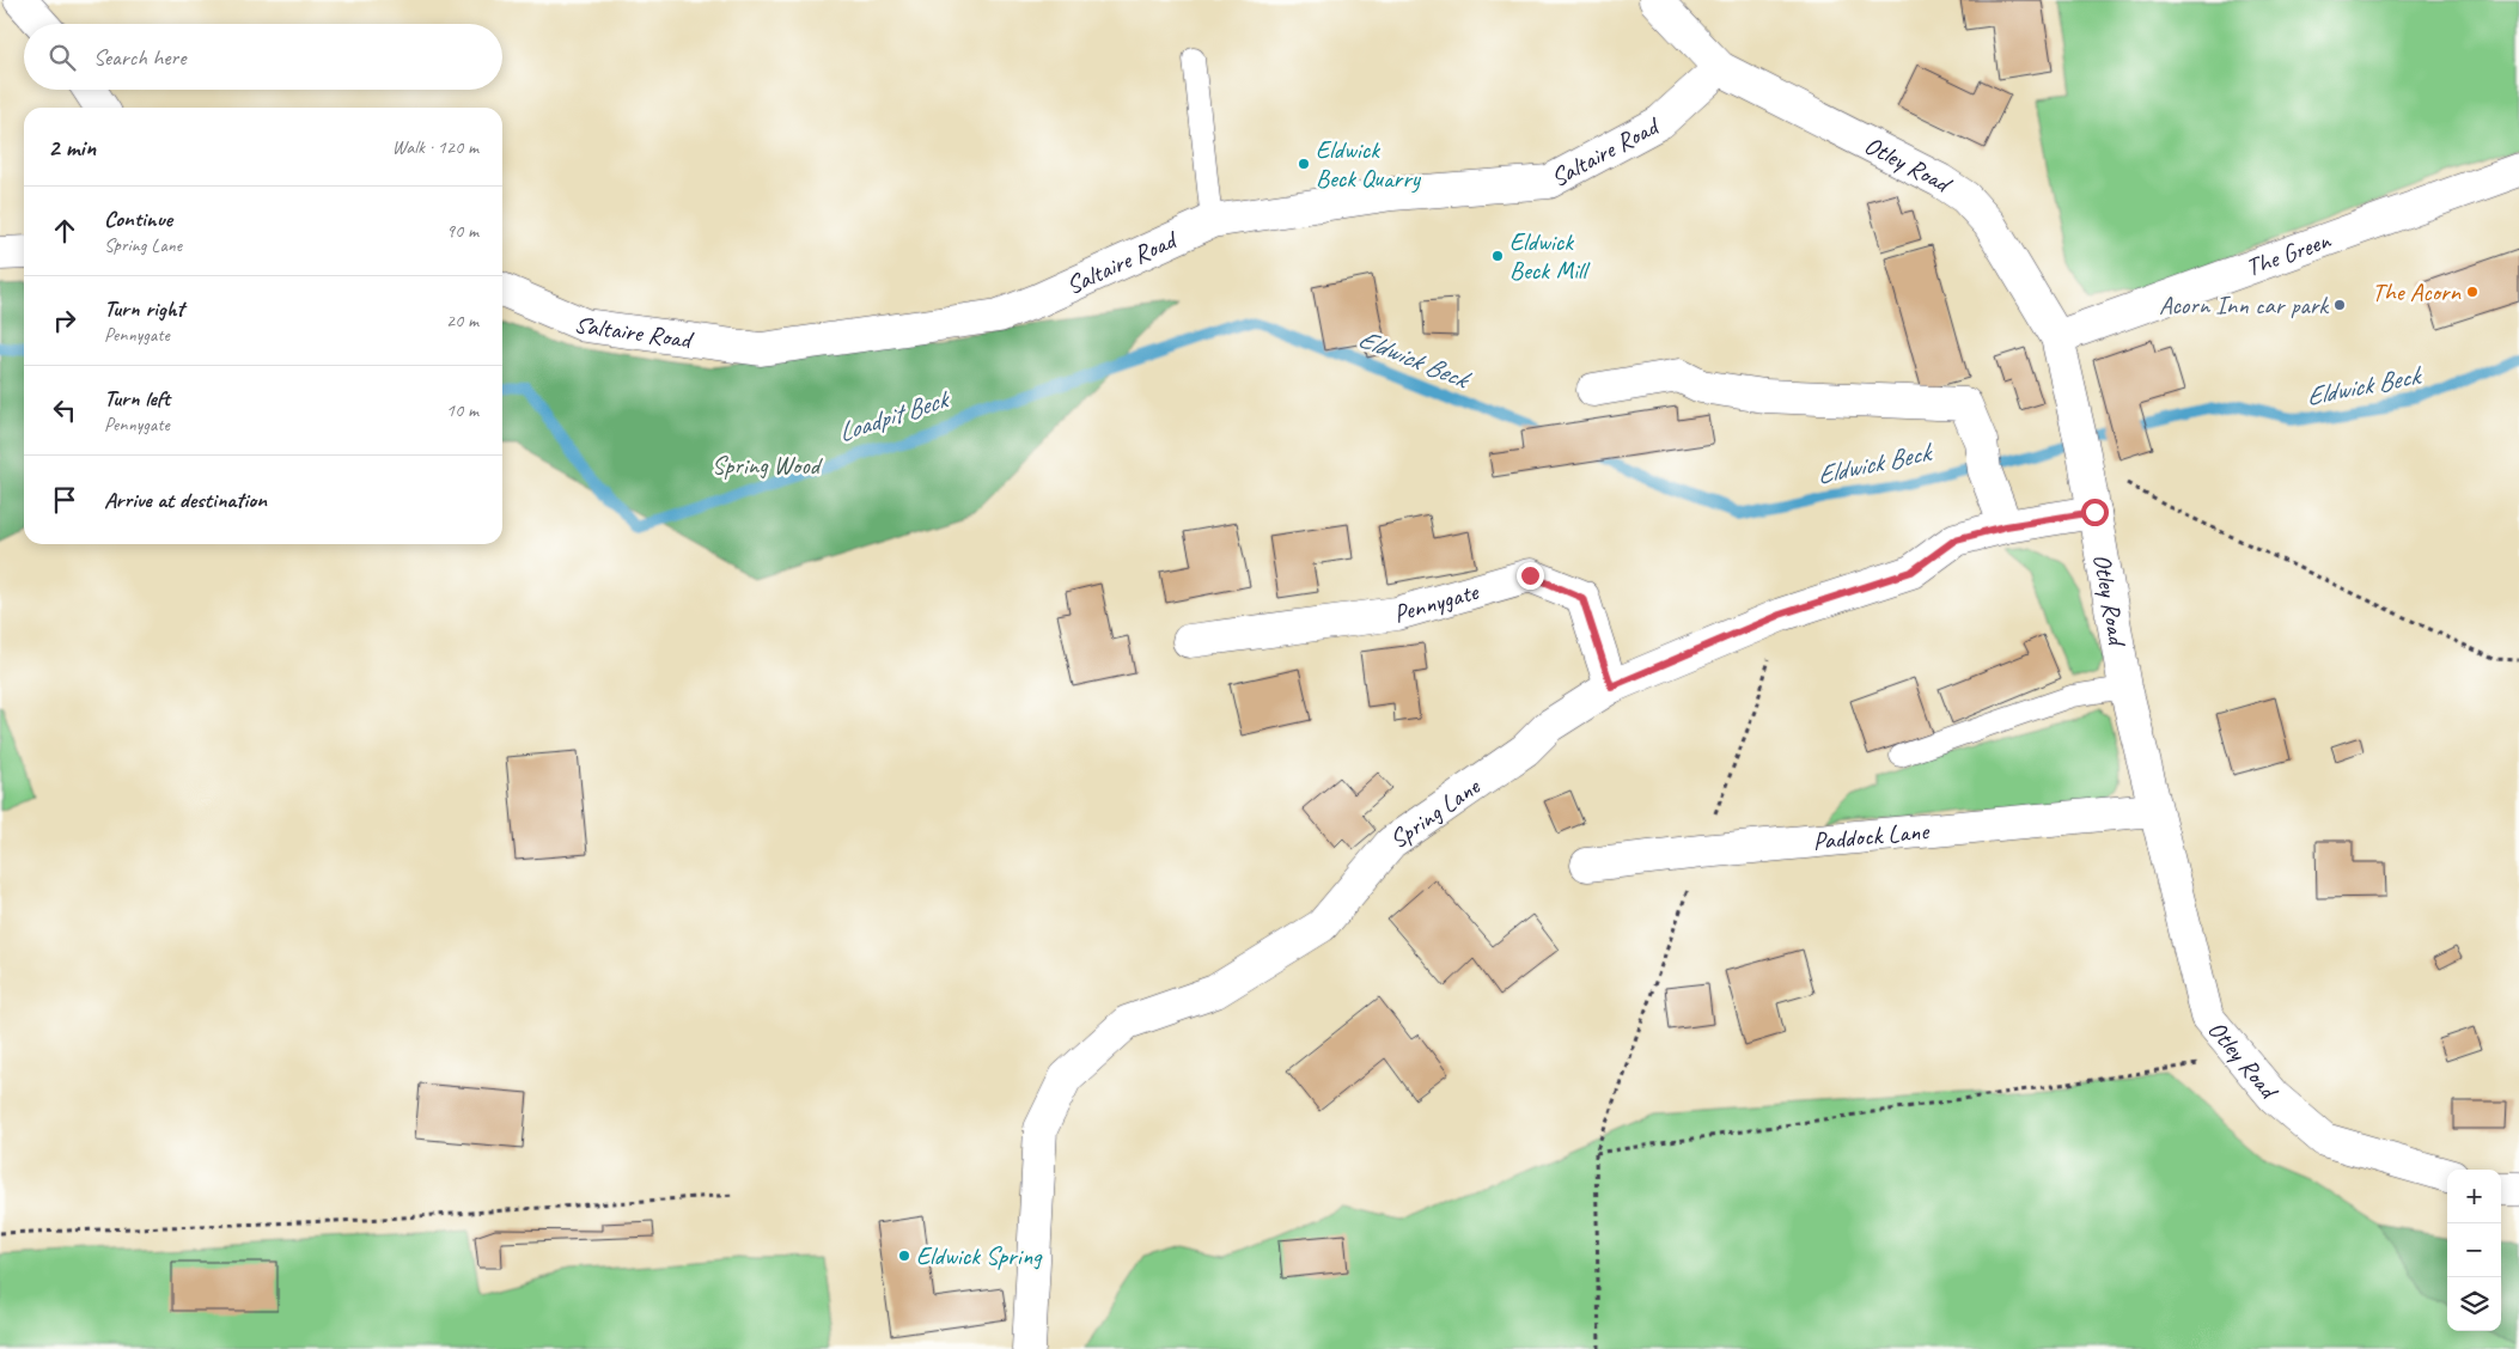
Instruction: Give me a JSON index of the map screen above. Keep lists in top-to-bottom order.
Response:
{
  "streets": {
    "street": [
      "Saltaire Road",
      "Otley Road",
      "The Green",
      "Pennygate",
      "Spring Lane",
      "Paddock Lane"
    ]
  },
  "crossings": [
    ["Saltaire Road", "Otley Road"],
    ["Otley Road", "The Green"],
    ["Otley Road", "Spring Lane"],
    ["Otley Road", "Paddock Lane"],
    ["Pennygate", "Spring Lane"]
  ],
  "water": ["Eldwick Beck", "Loadpit Beck"],
  "parks": ["Spring Wood"],
  "places": [
    "Eldwick Beck Quarry",
    "Eldwick Beck Mill",
    "The Acorn",
    "Acorn Inn car park",
    "Eldwick Spring"
  ],
  "page": {
    "search": "Search here",
    "heading": ["2 min", "Walk · 120 m"],
    "list": [
      ["Continue", "Spring Lane", "90 m"],
      ["Turn right", "Pennygate", "20 m"],
      ["Turn left", "Pennygate", "10 m"],
      "Arrive at destination"
    ],
    "map_buttons": ["+", "−"]
  }
}
